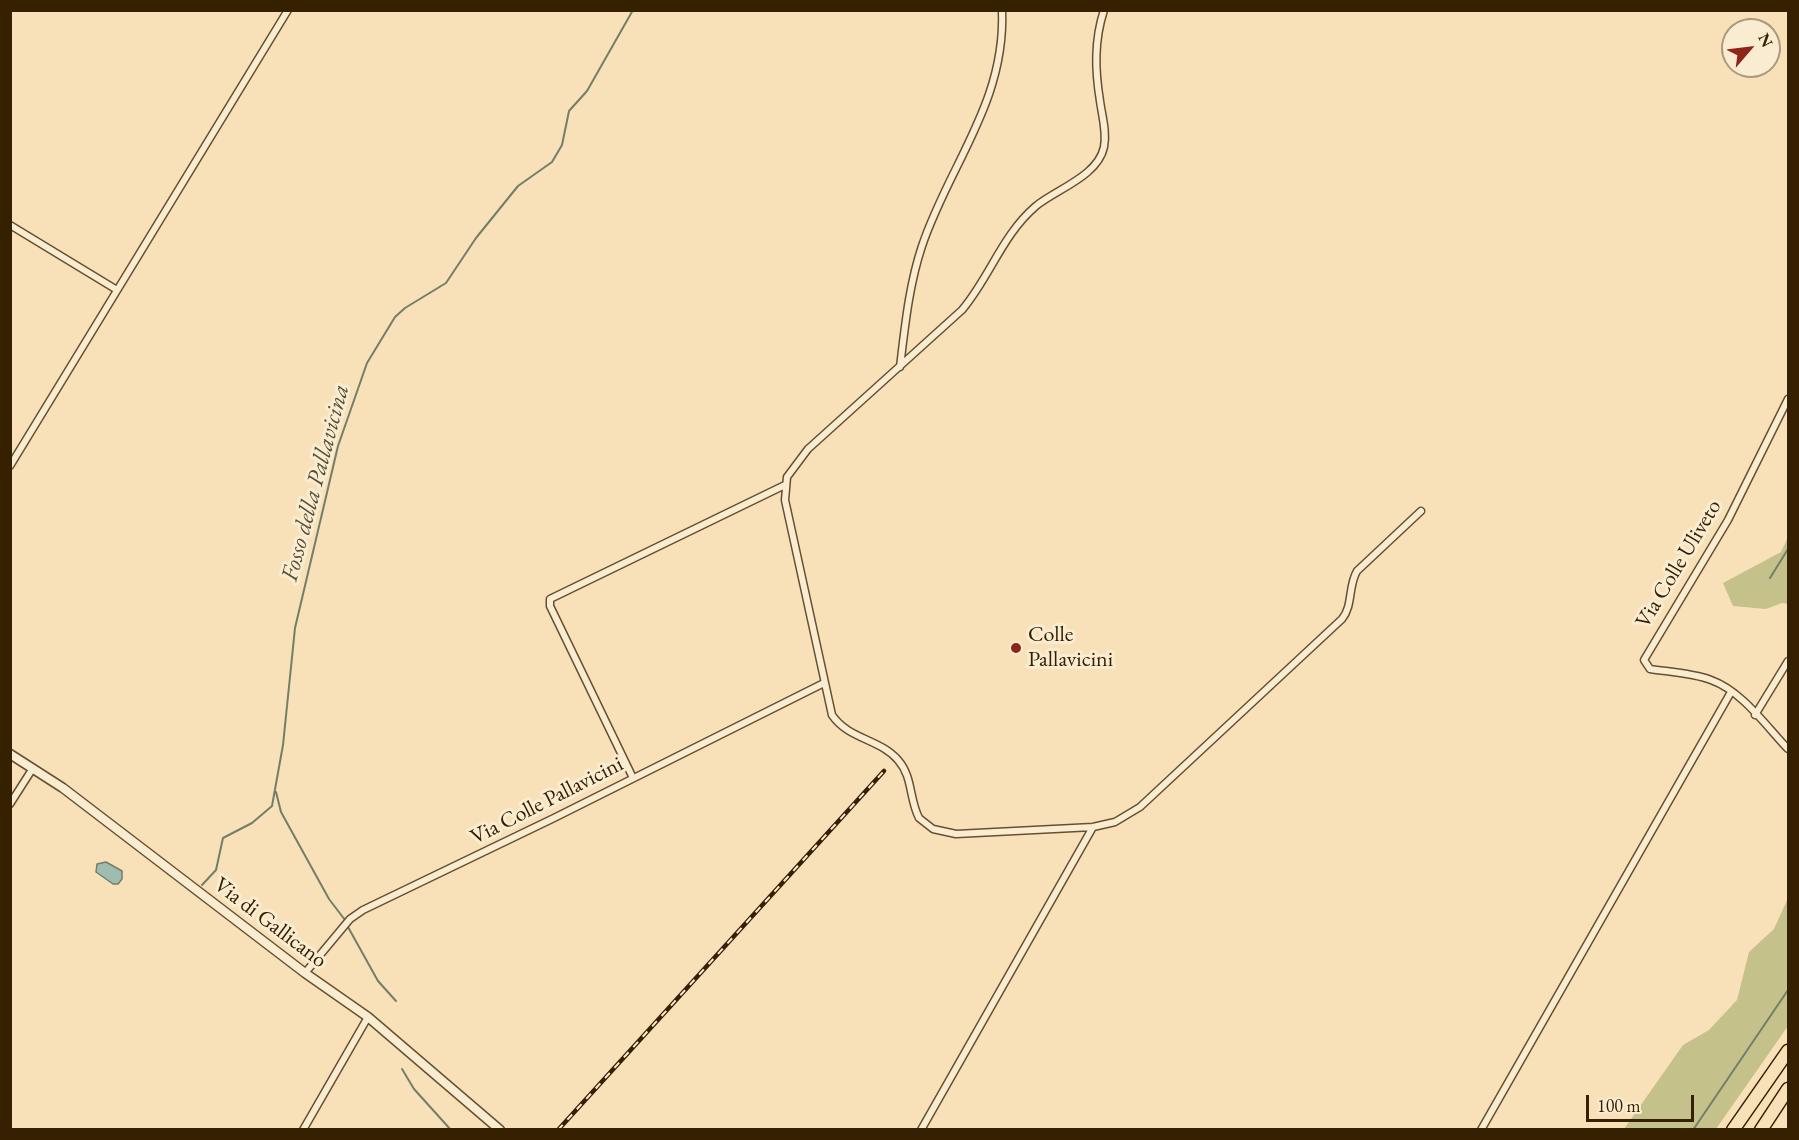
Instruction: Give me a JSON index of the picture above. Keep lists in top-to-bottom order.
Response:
{
  "streets": {
    "street": ["Via Colle Uliveto", "Via Colle Pallavicini", "Via di Gallicano"]
  },
  "crossings": [
    ["Via Colle Pallavicini", "Via di Gallicano"]
  ],
  "water": ["Fosso della Pallavicina"],
  "places": ["Colle Pallavicini"],
  "scale_bar": "100 m",
  "north": "top right"
}
